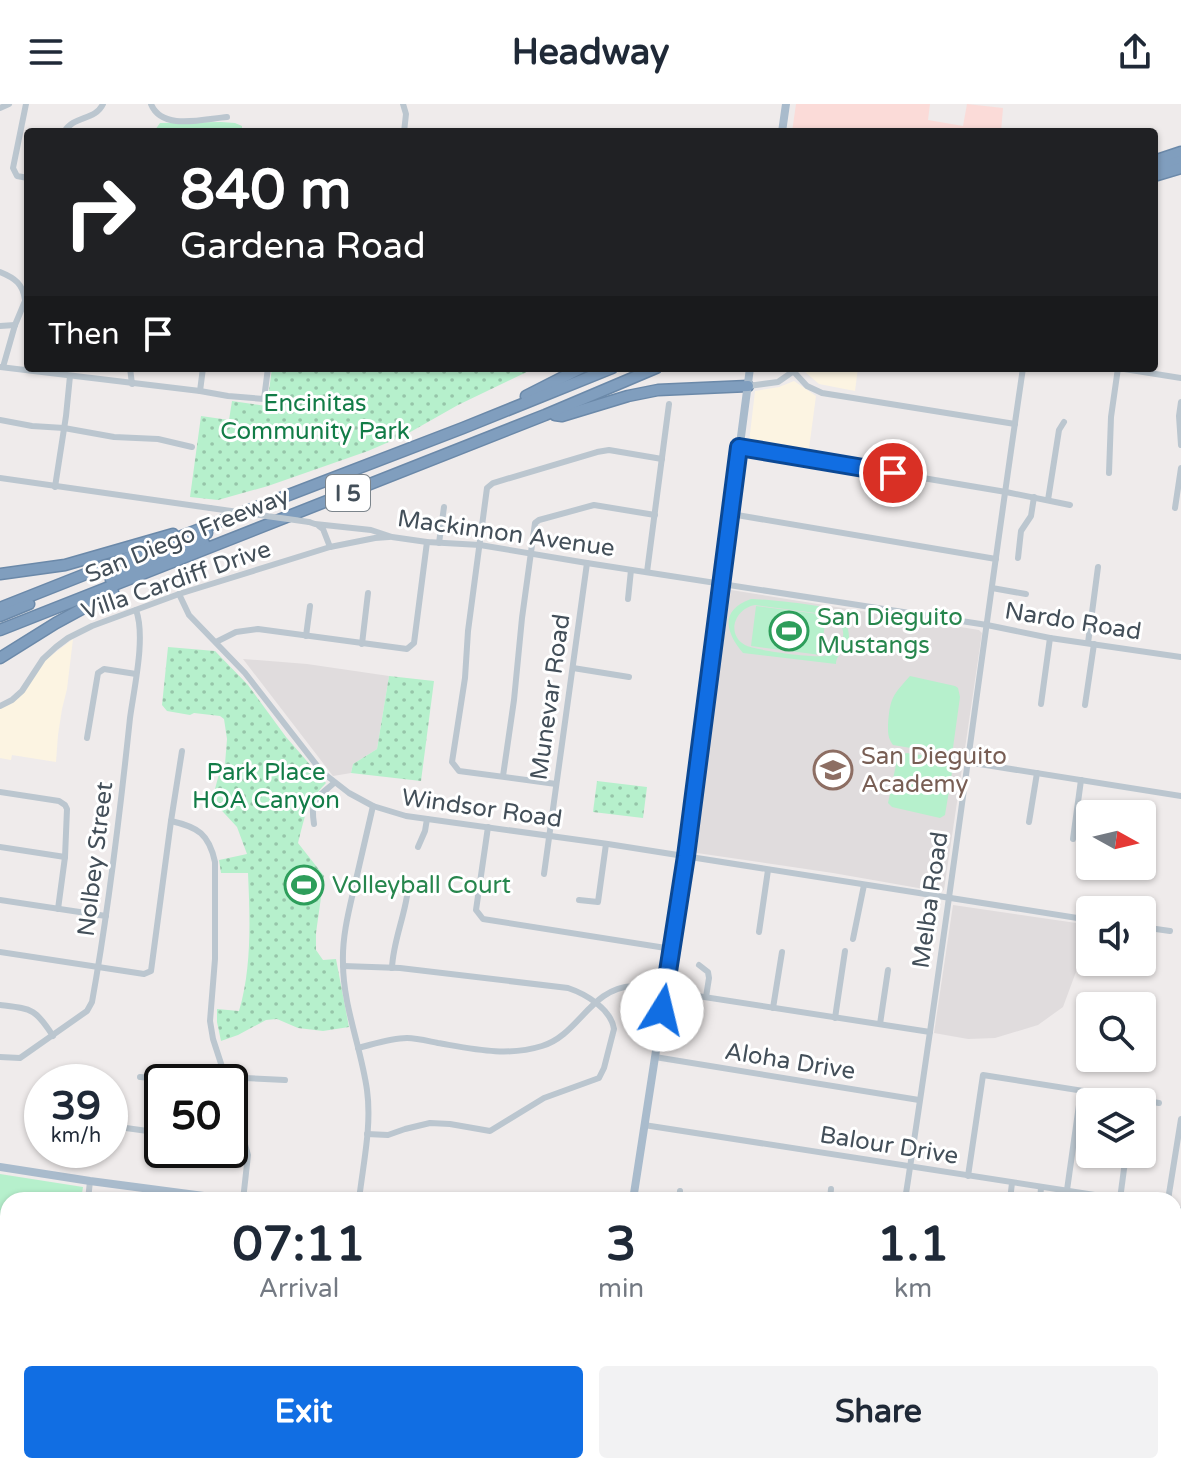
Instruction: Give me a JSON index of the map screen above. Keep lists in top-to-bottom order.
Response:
{
  "streets": {
    "highway": ["I 5", "San Diego Freeway"],
    "street": [
      "Mackinnon Avenue",
      "Villa Cardiff Drive",
      "Nardo Road",
      "Munevar Road",
      "Windsor Road",
      "Nolbey Street",
      "Melba Road",
      "Aloha Drive",
      "Balour Drive"
    ]
  },
  "crossings": [
    ["Mackinnon Avenue", "Villa Cardiff Drive"],
    ["Mackinnon Avenue", "Nardo Road"],
    ["Mackinnon Avenue", "Munevar Road"],
    ["Villa Cardiff Drive", "Windsor Road"],
    ["Villa Cardiff Drive", "Nolbey Street"],
    ["Nardo Road", "Melba Road"],
    ["Munevar Road", "Windsor Road"],
    ["Windsor Road", "Melba Road"],
    ["Melba Road", "Aloha Drive"],
    ["Melba Road", "Balour Drive"]
  ],
  "parks": ["Encinitas Community Park", "Park Place HOA Canyon"],
  "places": {
    "sports": ["San Dieguito Mustangs", "Volleyball Court"],
    "school or university": ["San Dieguito Academy"]
  },
  "north": "right",
  "page": {
    "header": "Headway",
    "turn": ["840 m", "Gardena Road"],
    "then": "Then",
    "speed": "39 km/h",
    "limit": "50",
    "eta": [
      "07:11",
      "Arrival",
      "3",
      "min",
      "1.1",
      "km"
    ],
    "buttons": ["Exit", "Share"]
  }
}
